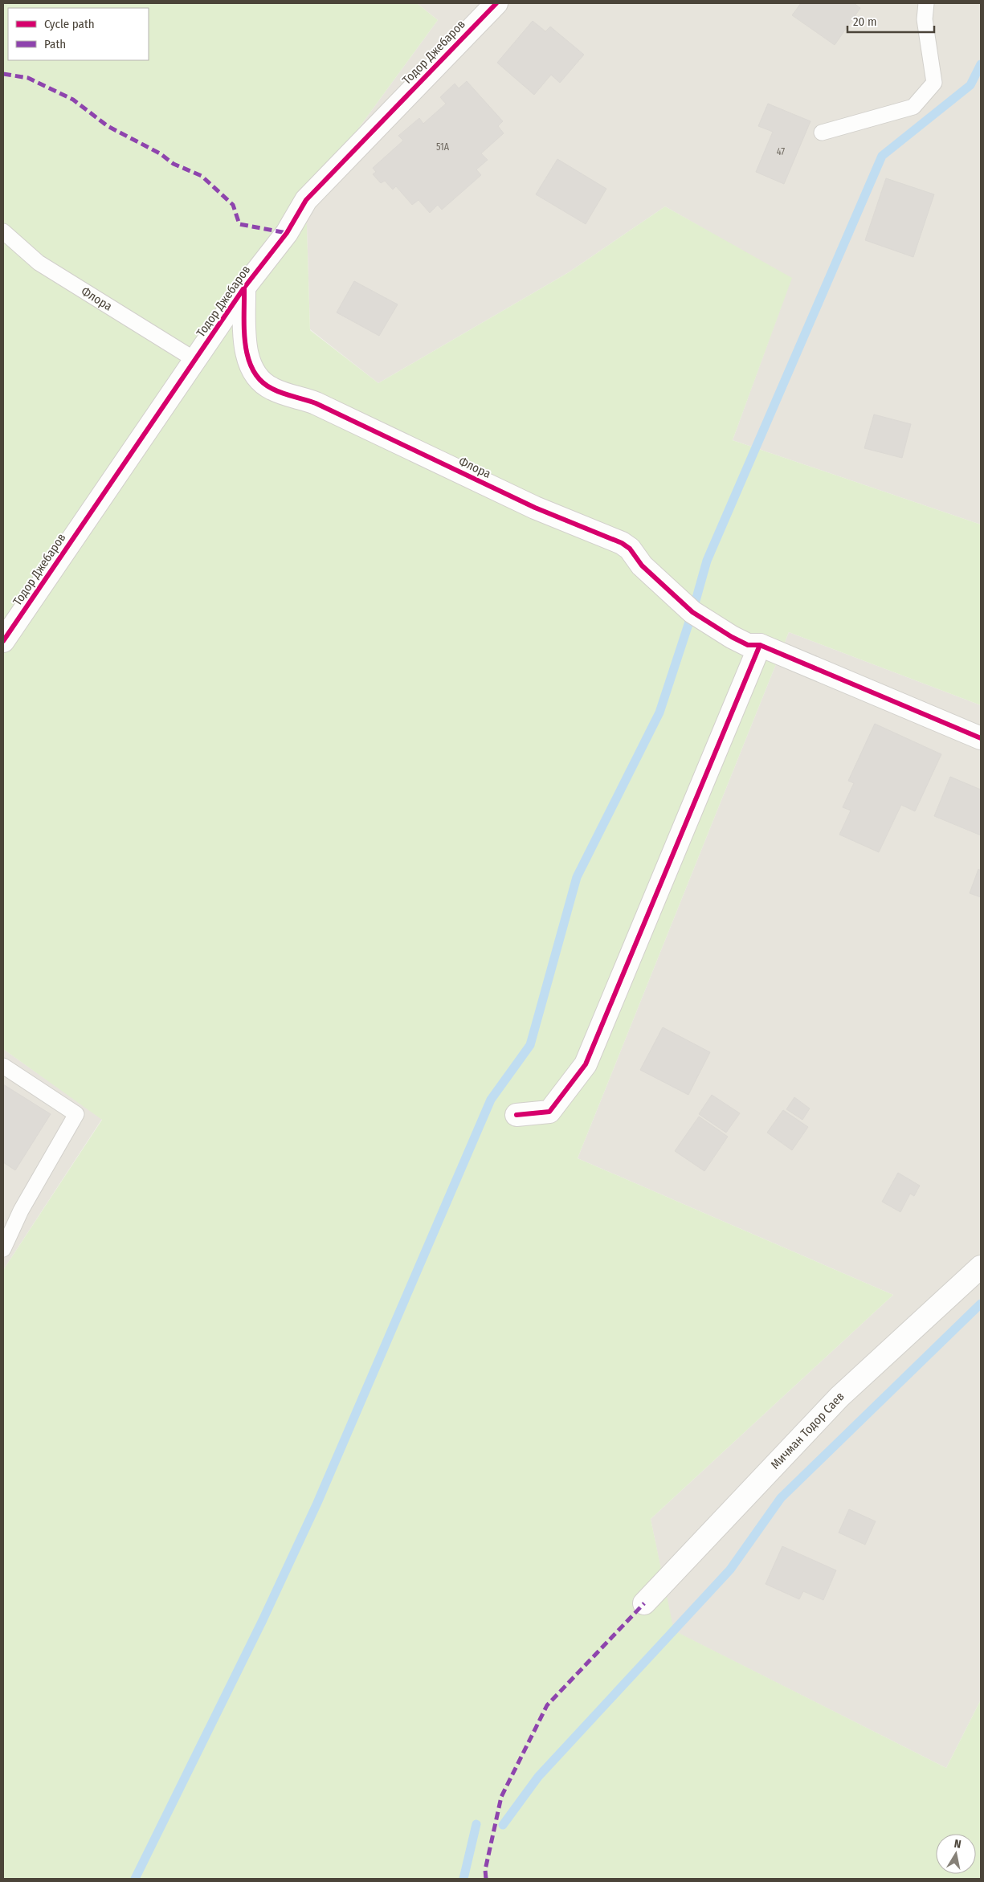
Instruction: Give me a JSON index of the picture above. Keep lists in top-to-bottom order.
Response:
{
  "streets": {
    "street": ["Тодор Джебаров", "Флора", "Мичман Тодор Саев"]
  },
  "crossings": [
    ["Тодор Джебаров", "Флора"]
  ],
  "house_numbers": ["51А", "47"],
  "legend": ["Cycle path", "Path"],
  "scale_bar": "20 m",
  "north": "top"
}
